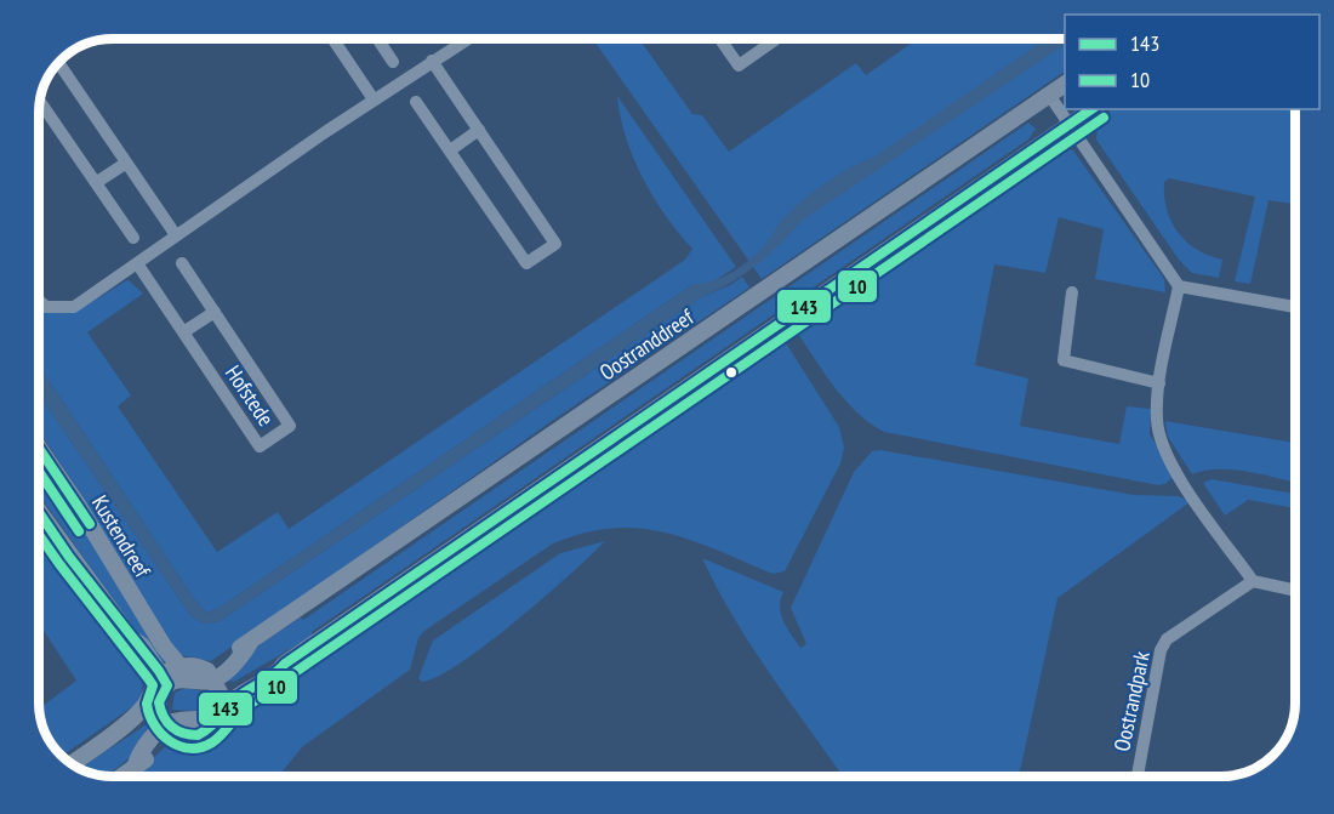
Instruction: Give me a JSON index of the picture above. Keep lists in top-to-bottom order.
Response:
{
  "streets": {
    "main road": ["Oostranddreef", "Kustendreef"],
    "street": ["Hofstede", "Oostrandpark"]
  },
  "lines": ["transit line 143", "transit line 10"],
  "legend": ["143", "10"]
}
